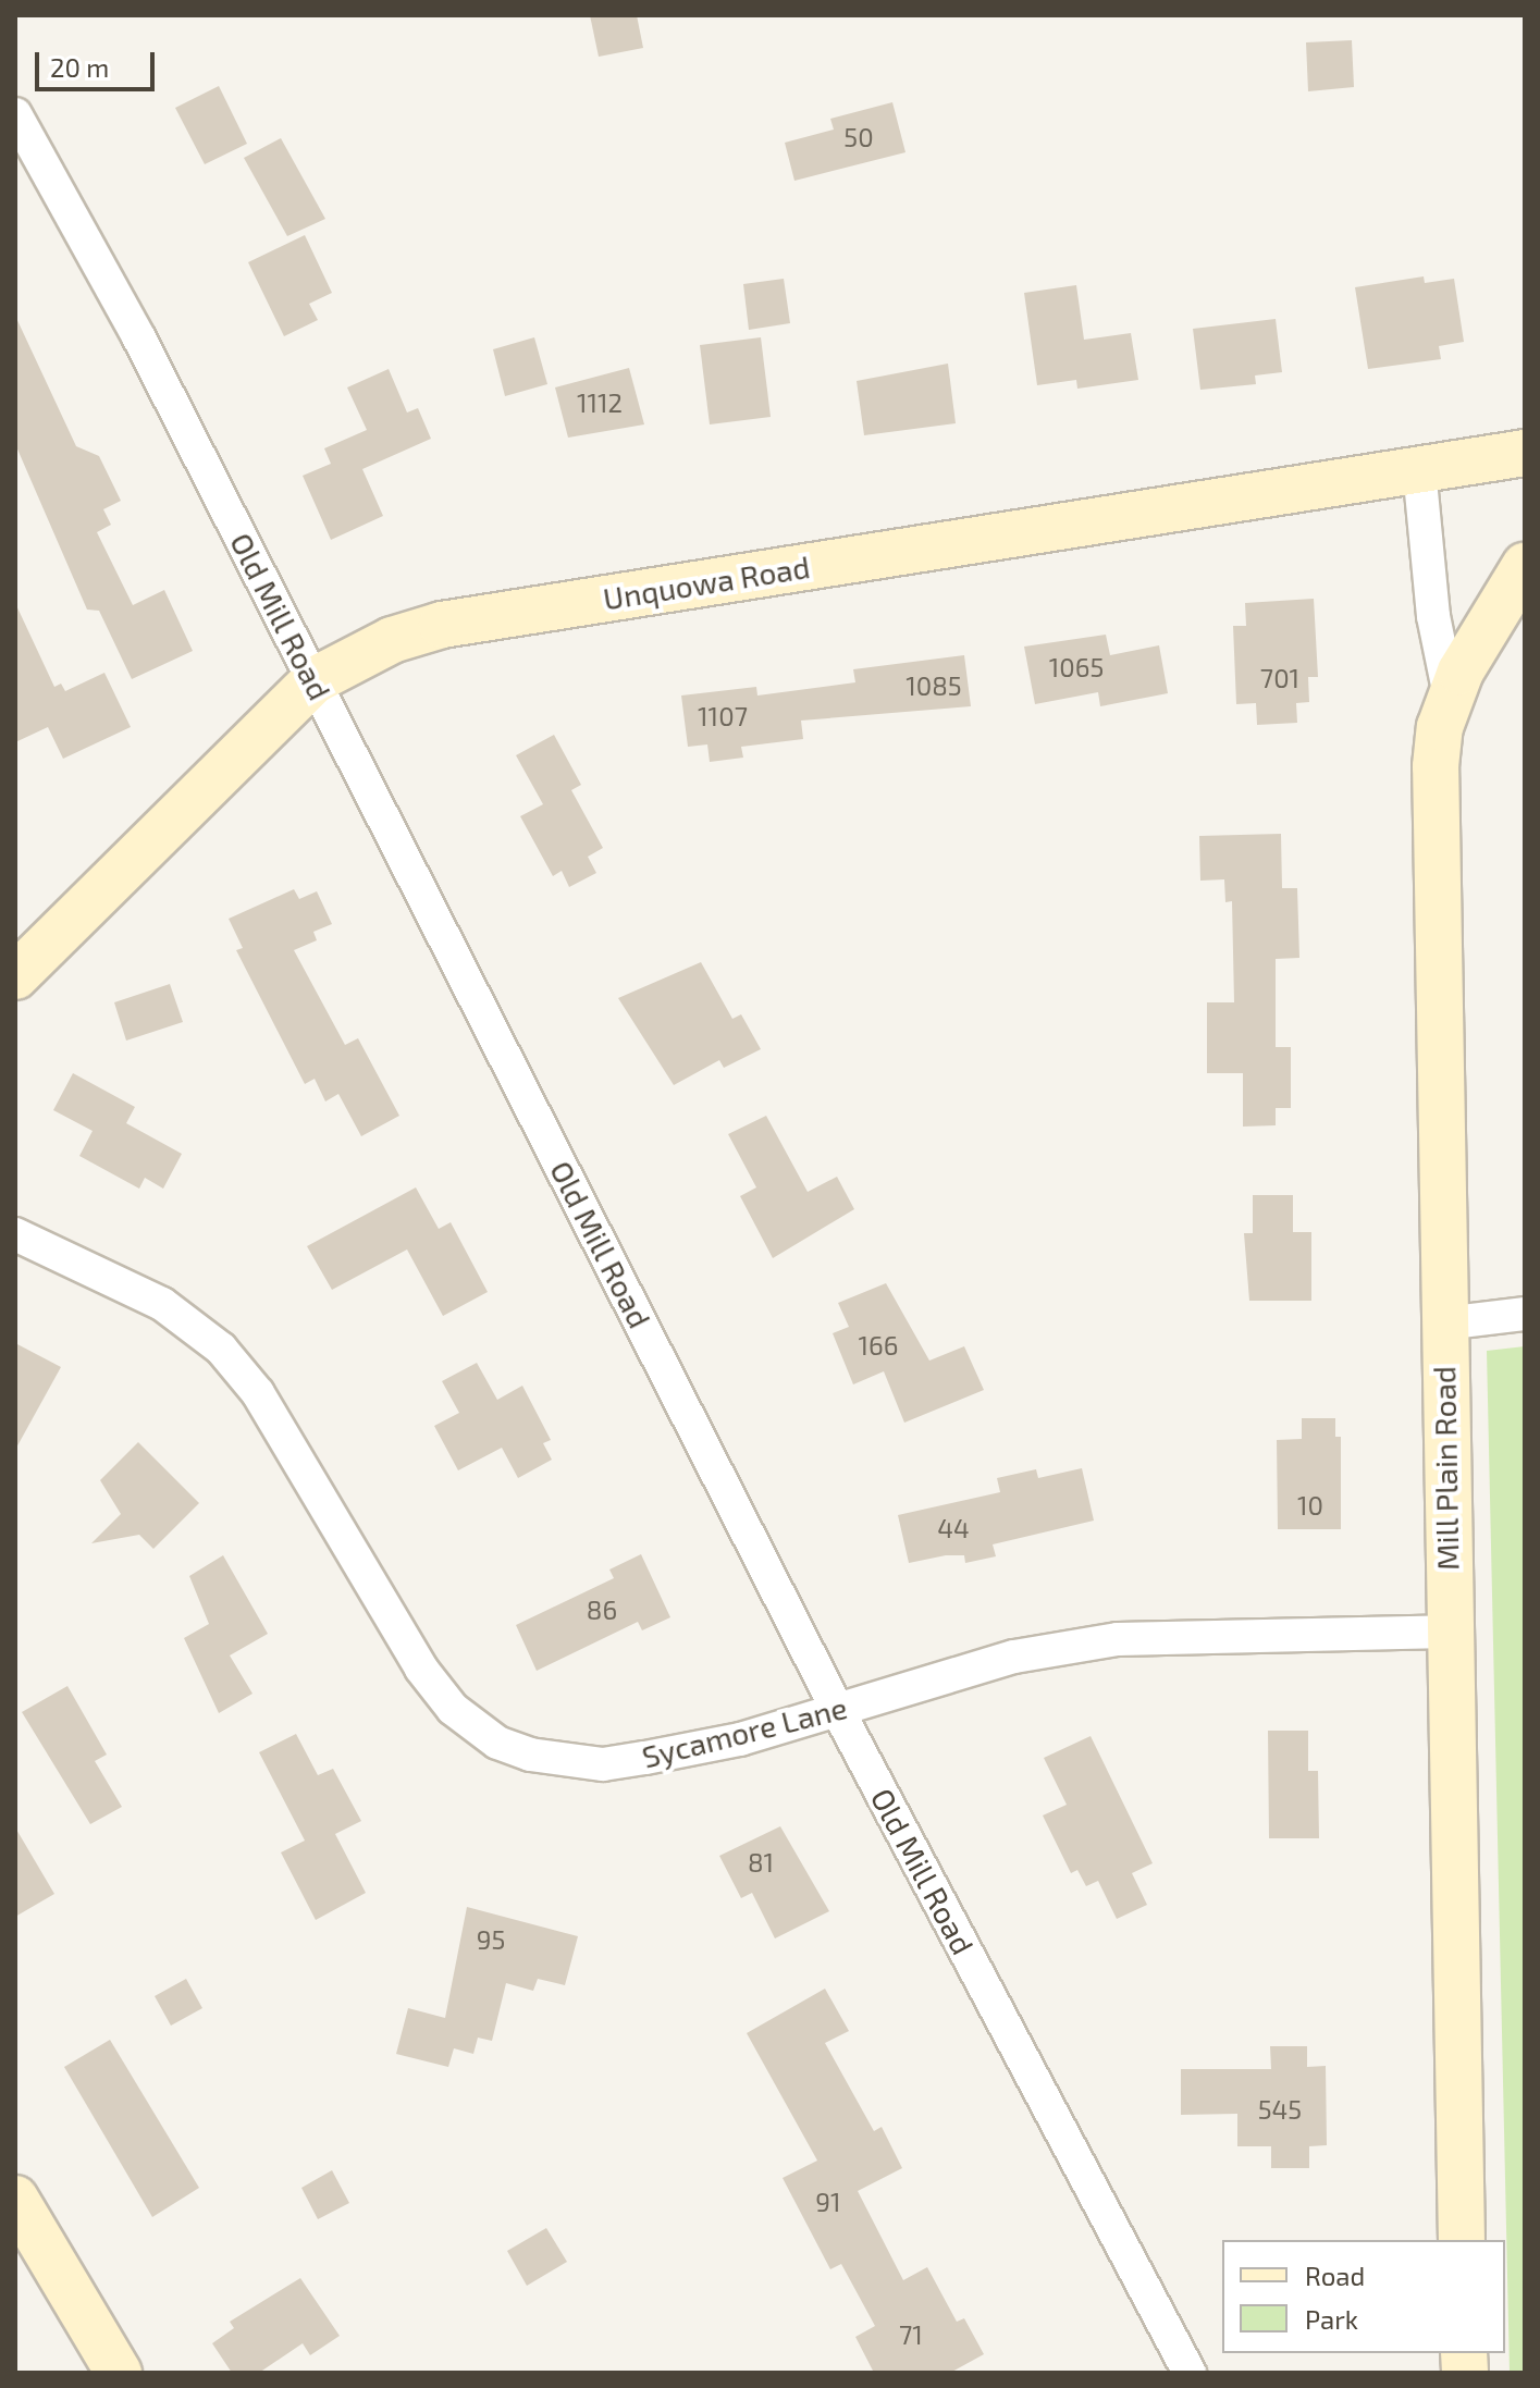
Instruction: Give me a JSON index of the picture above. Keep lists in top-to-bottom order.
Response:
{
  "streets": {
    "main road": ["Unquowa Road", "Mill Plain Road"],
    "street": ["Old Mill Road", "Sycamore Lane"]
  },
  "crossings": [
    ["Unquowa Road", "Old Mill Road"],
    ["Unquowa Road", "Mill Plain Road"],
    ["Old Mill Road", "Sycamore Lane"],
    ["Mill Plain Road", "Sycamore Lane"]
  ],
  "house_numbers": [
    "50",
    "1112",
    "1065",
    "701",
    "1085",
    "1107",
    "166",
    "10",
    "44",
    "86",
    "81",
    "95",
    "545",
    "91",
    "71"
  ],
  "legend": ["Road", "Park"],
  "scale_bar": "20 m"
}
